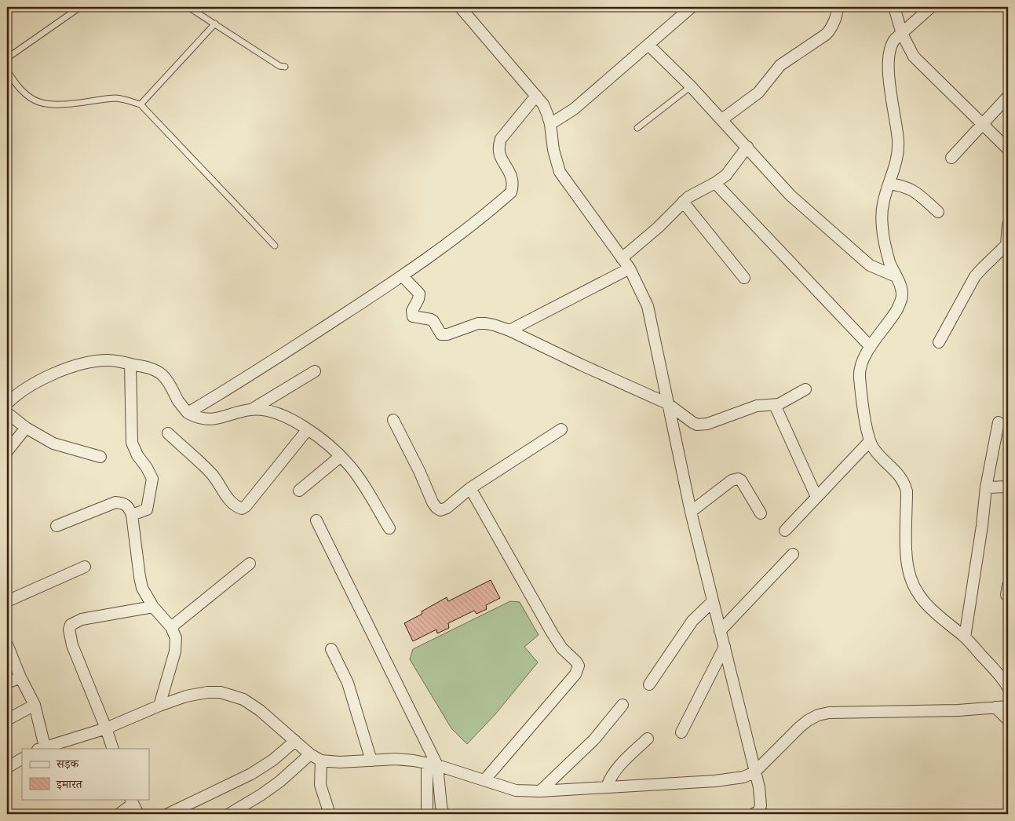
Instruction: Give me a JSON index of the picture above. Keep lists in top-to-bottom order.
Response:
{
  "legend": ["सड़क", "इमारत"]
}
